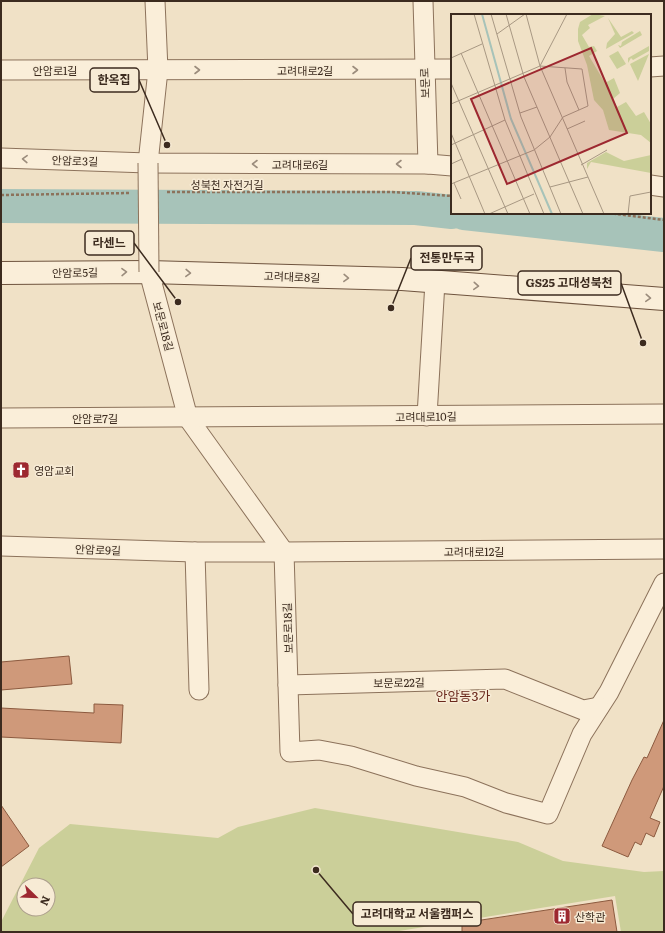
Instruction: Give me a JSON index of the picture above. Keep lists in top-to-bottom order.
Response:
{
  "streets": {
    "main road": ["안암로5길", "고려대로8길"],
    "street": [
      "안암로1길",
      "고려대로2길",
      "보문로",
      "안암로3길",
      "고려대로6길",
      "보문로18길",
      "고려대로10길",
      "안암로7길",
      "안암로9길",
      "고려대로12길",
      "보문로22길"
    ],
    "path": ["성북천 자전거길"]
  },
  "crossings": [
    ["안암로1길", "고려대로2길"],
    ["고려대로2길", "보문로"],
    ["보문로", "고려대로6길"],
    ["안암로3길", "고려대로6길"],
    ["안암로3길", "보문로18길"],
    ["고려대로6길", "보문로18길"],
    ["안암로5길", "고려대로8길"],
    ["안암로5길", "보문로18길"],
    ["고려대로8길", "보문로18길"],
    ["보문로18길", "고려대로10길"],
    ["보문로18길", "안암로7길"],
    ["보문로18길", "안암로9길"],
    ["보문로18길", "고려대로12길"],
    ["보문로18길", "보문로22길"],
    ["고려대로10길", "안암로7길"],
    ["안암로9길", "고려대로12길"]
  ],
  "one_way": [
    "고려대로2길",
    "안암로3길",
    "고려대로6길",
    "안암로5길",
    "고려대로8길"
  ],
  "districts": ["안암동3가"],
  "places": {
    "other": [
      "한옥집",
      "라센느",
      "전통만두국",
      "GS25 고대성북천",
      "고려대학교 서울캠퍼스"
    ],
    "church": ["영암교회"],
    "building": ["산학관"]
  },
  "north": "bottom right"
}
